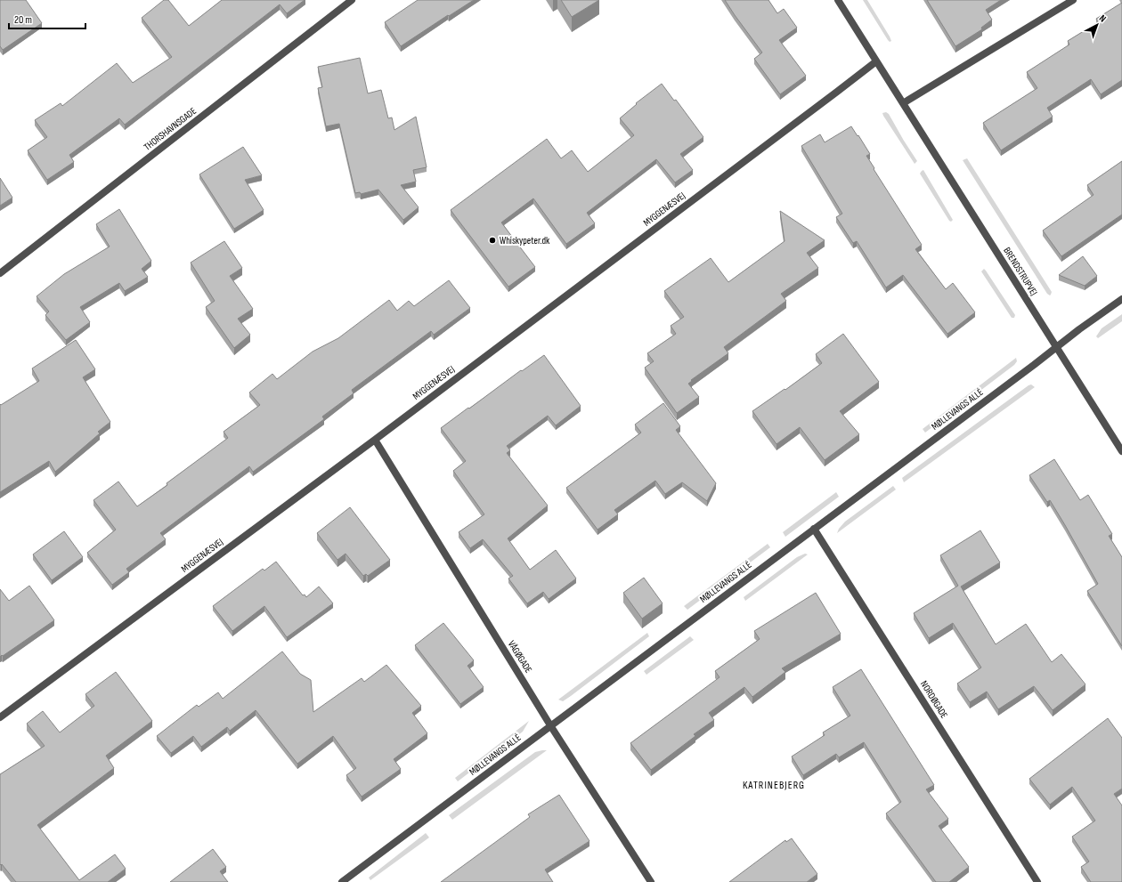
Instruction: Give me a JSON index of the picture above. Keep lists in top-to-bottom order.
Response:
{
  "streets": {
    "street": [
      "THORSHAVNSGADE",
      "MYGGENÆSVEJ",
      "BRENDSTRUPVEJ",
      "MØLLEVANGS ALLÉ",
      "VÅGØGADE",
      "NORDØGADE"
    ]
  },
  "crossings": [
    ["MYGGENÆSVEJ", "BRENDSTRUPVEJ"],
    ["MYGGENÆSVEJ", "VÅGØGADE"],
    ["BRENDSTRUPVEJ", "MØLLEVANGS ALLÉ"],
    ["MØLLEVANGS ALLÉ", "VÅGØGADE"],
    ["MØLLEVANGS ALLÉ", "NORDØGADE"]
  ],
  "districts": ["KATRINEBJERG"],
  "places": ["Whiskypeter.dk"],
  "scale_bar": "20 m",
  "north": "top right"
}
